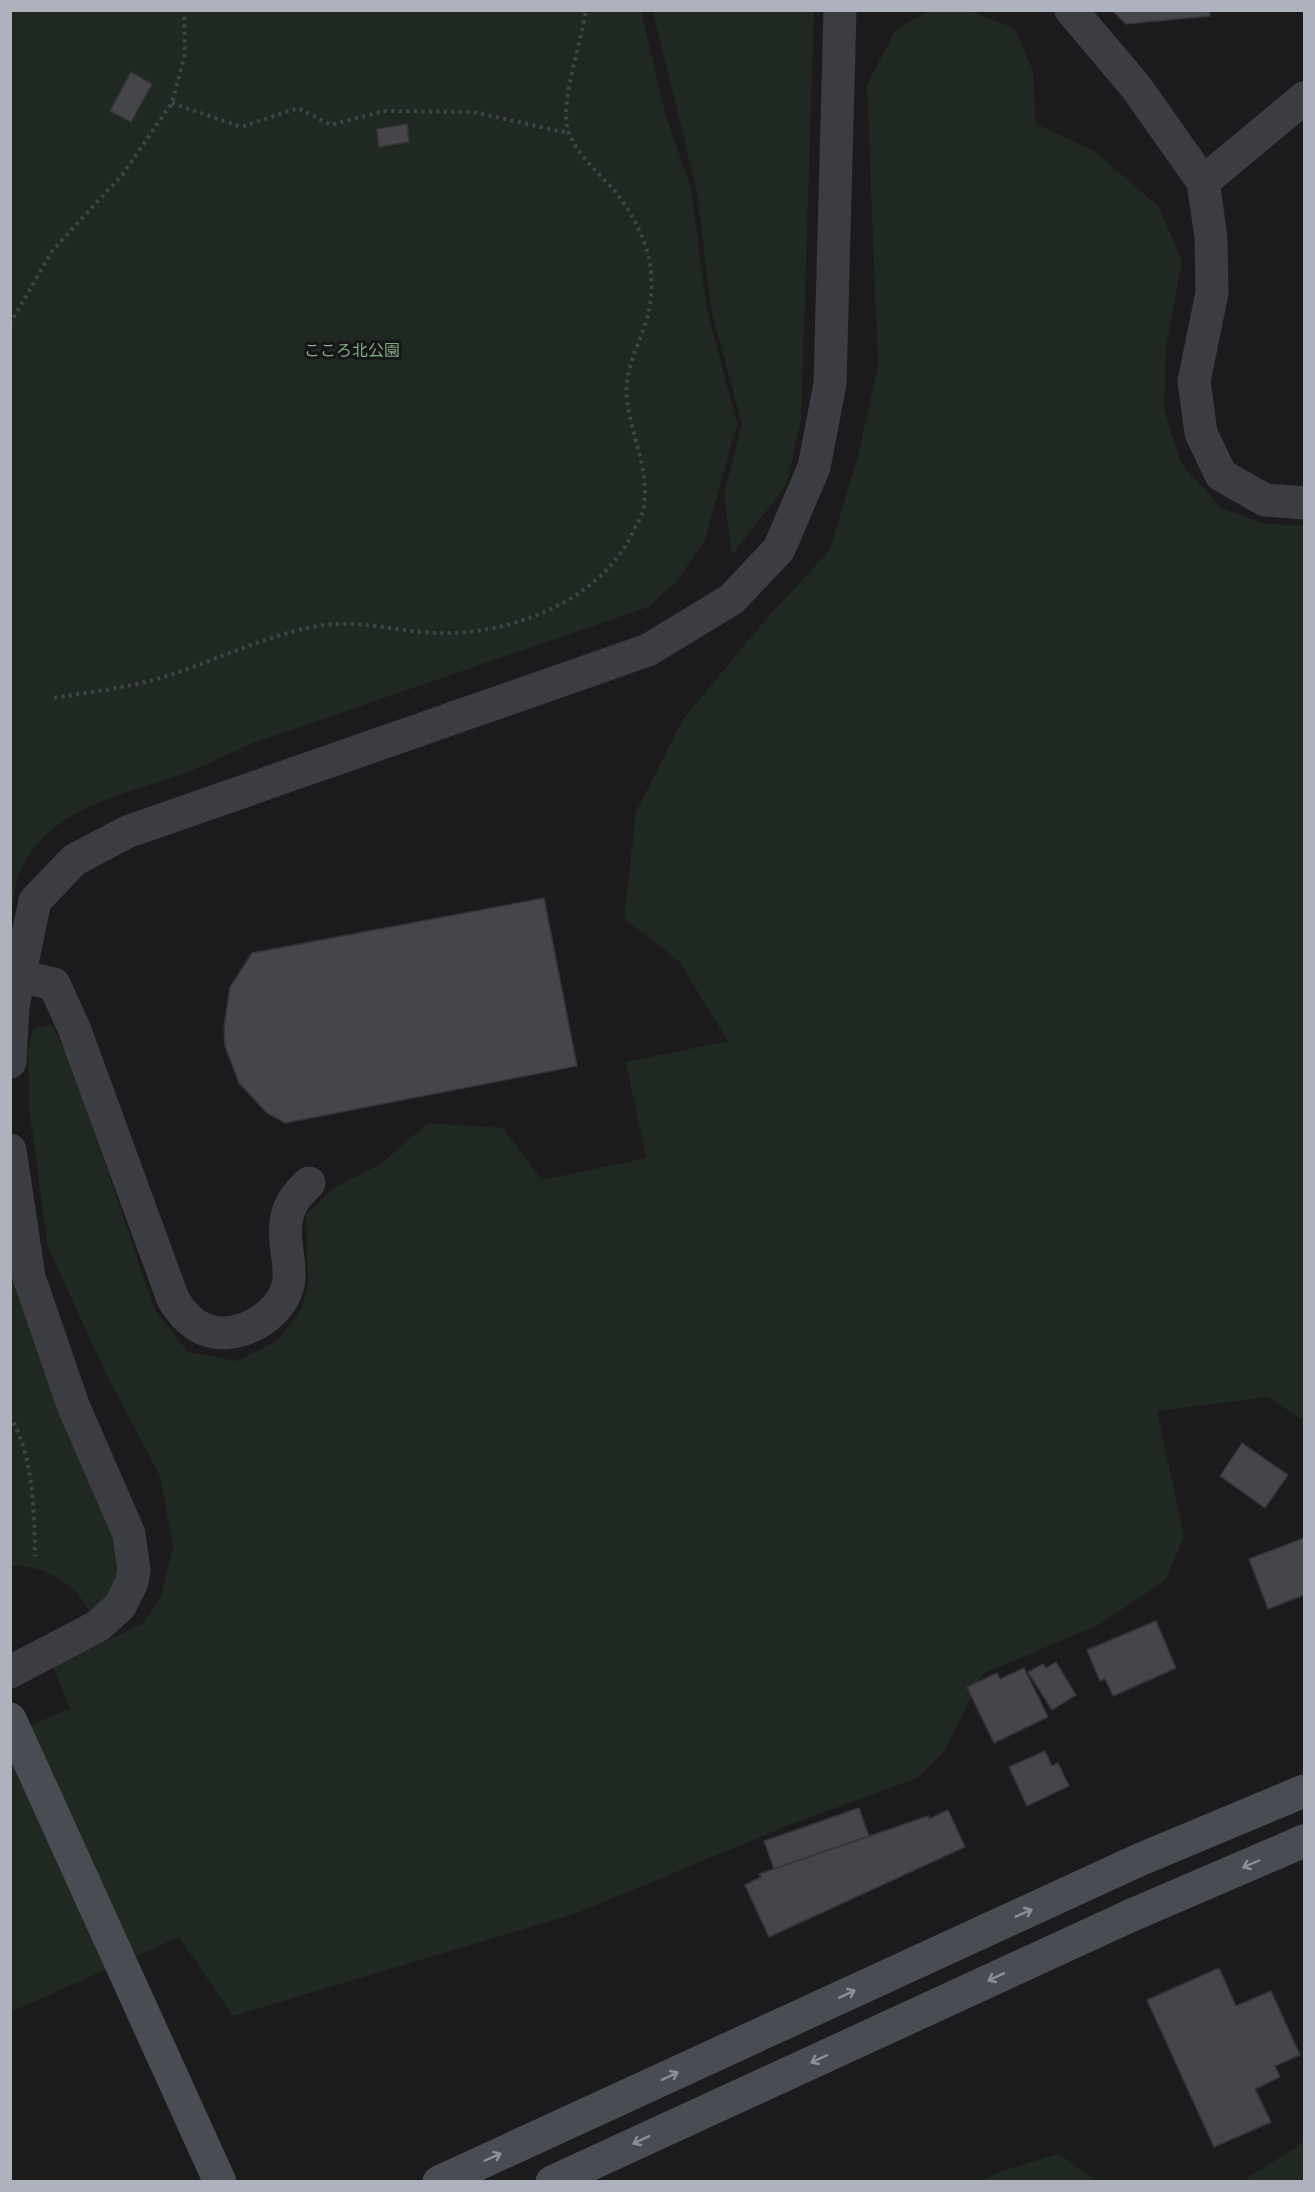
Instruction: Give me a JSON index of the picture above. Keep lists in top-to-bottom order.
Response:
{
  "parks": ["こころ北公園"]
}
